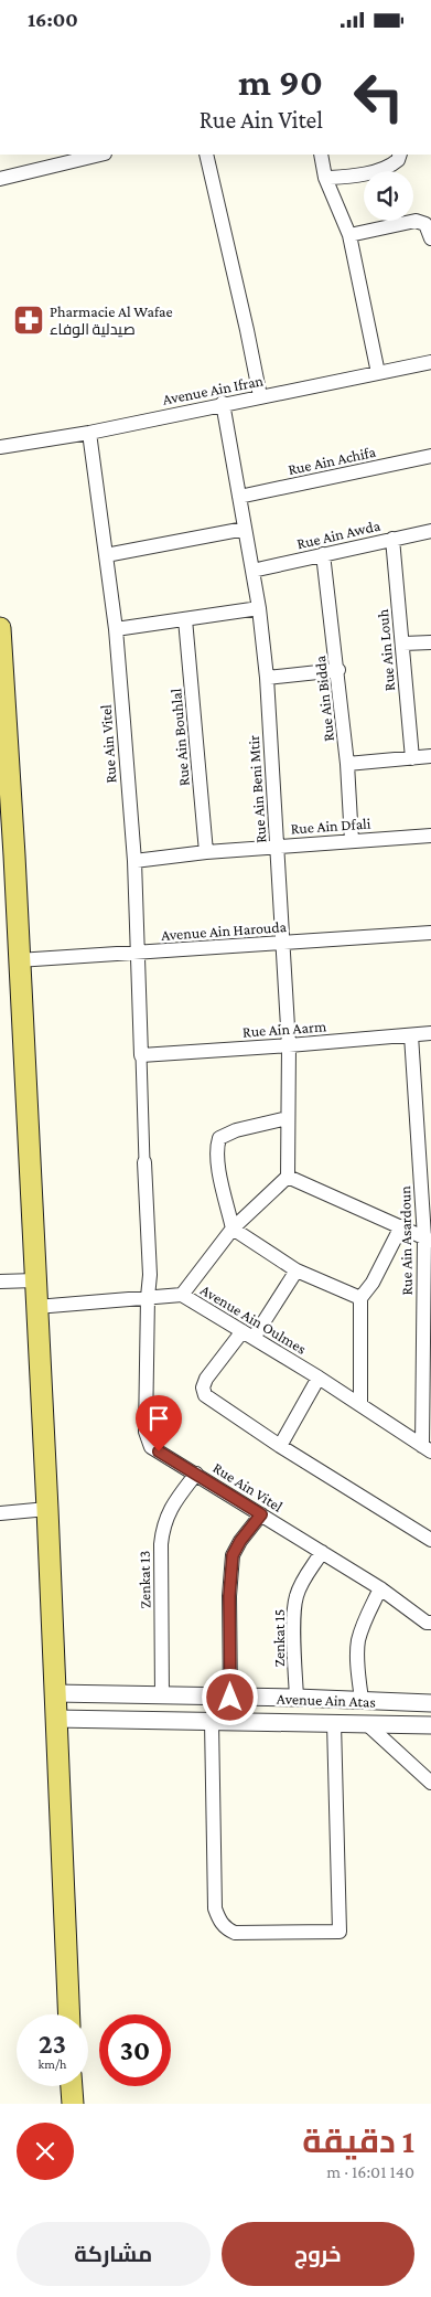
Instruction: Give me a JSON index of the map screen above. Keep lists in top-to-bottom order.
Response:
{
  "streets": {
    "street": [
      "Avenue Ain Ifran",
      "Rue Ain Achifa",
      "Rue Ain Awda",
      "Rue Ain Louh",
      "Rue Ain Bidda",
      "Rue Ain Bouhlal",
      "Rue Ain Vitel",
      "Rue Ain Beni Mtir",
      "Rue Ain Dfali",
      "Avenue Ain Harouda",
      "Rue Ain Aarm",
      "Rue Ain Asardoun",
      "Avenue Ain Oulmes",
      "Zenkat 13",
      "Zenkat 15",
      "Avenue Ain Atas"
    ]
  },
  "crossings": [
    ["Avenue Ain Ifran", "Rue Ain Vitel"],
    ["Avenue Ain Ifran", "Rue Ain Beni Mtir"],
    ["Rue Ain Achifa", "Rue Ain Beni Mtir"],
    ["Rue Ain Awda", "Rue Ain Louh"],
    ["Rue Ain Awda", "Rue Ain Bidda"],
    ["Rue Ain Awda", "Rue Ain Beni Mtir"],
    ["Rue Ain Bidda", "Rue Ain Dfali"],
    ["Rue Ain Bouhlal", "Rue Ain Dfali"],
    ["Rue Ain Vitel", "Rue Ain Dfali"],
    ["Rue Ain Vitel", "Avenue Ain Harouda"],
    ["Rue Ain Vitel", "Rue Ain Aarm"],
    ["Rue Ain Vitel", "Avenue Ain Oulmes"],
    ["Rue Ain Vitel", "Zenkat 13"],
    ["Rue Ain Vitel", "Zenkat 15"],
    ["Rue Ain Beni Mtir", "Rue Ain Dfali"],
    ["Rue Ain Beni Mtir", "Avenue Ain Harouda"],
    ["Rue Ain Beni Mtir", "Rue Ain Aarm"],
    ["Rue Ain Aarm", "Rue Ain Asardoun"],
    ["Rue Ain Asardoun", "Avenue Ain Oulmes"],
    ["Zenkat 13", "Avenue Ain Atas"],
    ["Zenkat 15", "Avenue Ain Atas"]
  ],
  "places": {
    "pharmacy": ["Pharmacie Al Wafae صيدلية الوفاء"]
  },
  "page": {
    "status": "16:00",
    "turn": ["90 m", "Rue Ain Vitel"],
    "speed": "23 km/h",
    "limit": "30",
    "heading": ["1 دقيقة", "140 m · 16:01"],
    "buttons": ["خروج", "مشاركة"]
  }
}
